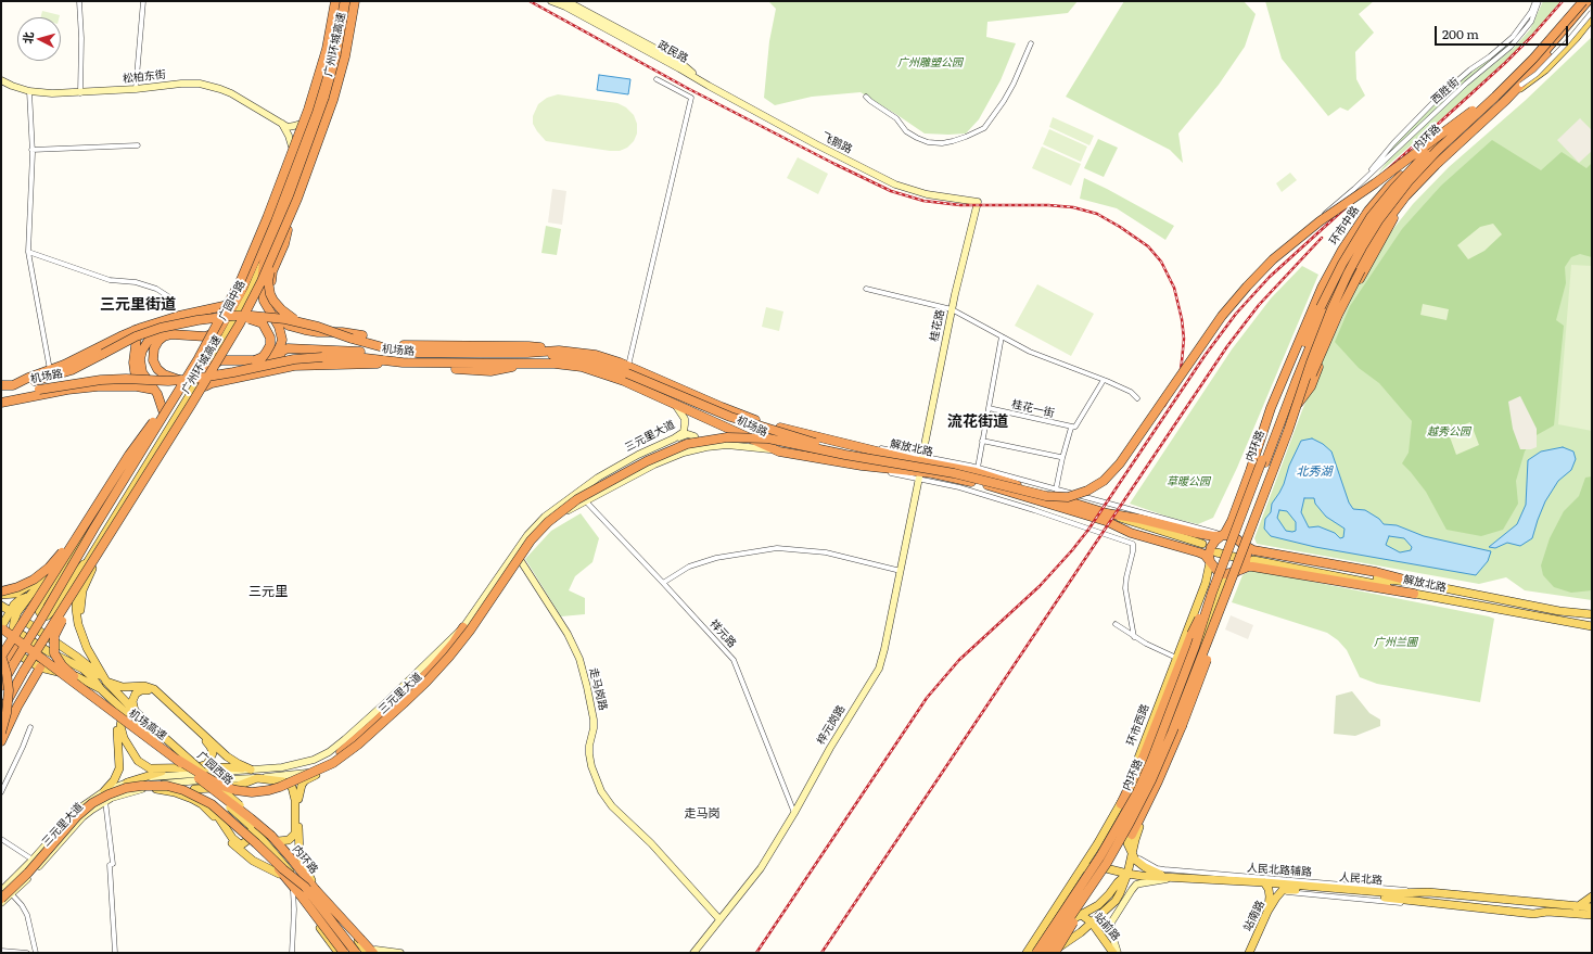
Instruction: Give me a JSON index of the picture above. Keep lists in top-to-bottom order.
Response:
{
  "streets": {
    "highway": [
      "广州环城高速",
      "内环路",
      "环市中路",
      "广园中路",
      "机场路",
      "解放北路",
      "机场高速"
    ],
    "main road": [
      "环市西路",
      "广园西路",
      "人民北路",
      "站南路",
      "站前路"
    ],
    "street": [
      "政民路",
      "松柏东街",
      "西胜街",
      "飞鹅路",
      "桂花路",
      "桂花一街",
      "三元里大道",
      "祥元路",
      "走马岗路",
      "梓元岗路",
      "人民北路辅路"
    ]
  },
  "crossings": [
    ["广州环城高速", "机场路"],
    ["政民路", "飞鹅路"],
    ["内环路", "机场高速"],
    ["内环路", "广园西路"],
    ["飞鹅路", "桂花路"],
    ["环市中路", "解放北路"],
    ["环市中路", "环市西路"],
    ["广园中路", "广园西路"],
    ["机场路", "三元里大道"],
    ["机场路", "解放北路"],
    ["三元里大道", "解放北路"],
    ["三元里大道", "祥元路"],
    ["三元里大道", "走马岗路"],
    ["解放北路", "环市西路"],
    ["祥元路", "梓元岗路"],
    ["走马岗路", "梓元岗路"],
    ["机场高速", "广园西路"],
    ["环市西路", "人民北路"],
    ["环市西路", "站前路"],
    ["人民北路辅路", "人民北路"],
    ["人民北路", "站南路"]
  ],
  "districts": [
    "三元里街道",
    "流花街道",
    "三元里",
    "走马岗"
  ],
  "water": ["北秀湖"],
  "parks": [
    "广州雕塑公园",
    "越秀公园",
    "草暖公园",
    "广州兰圃"
  ],
  "scale_bar": "200 m",
  "north": "left"
}
